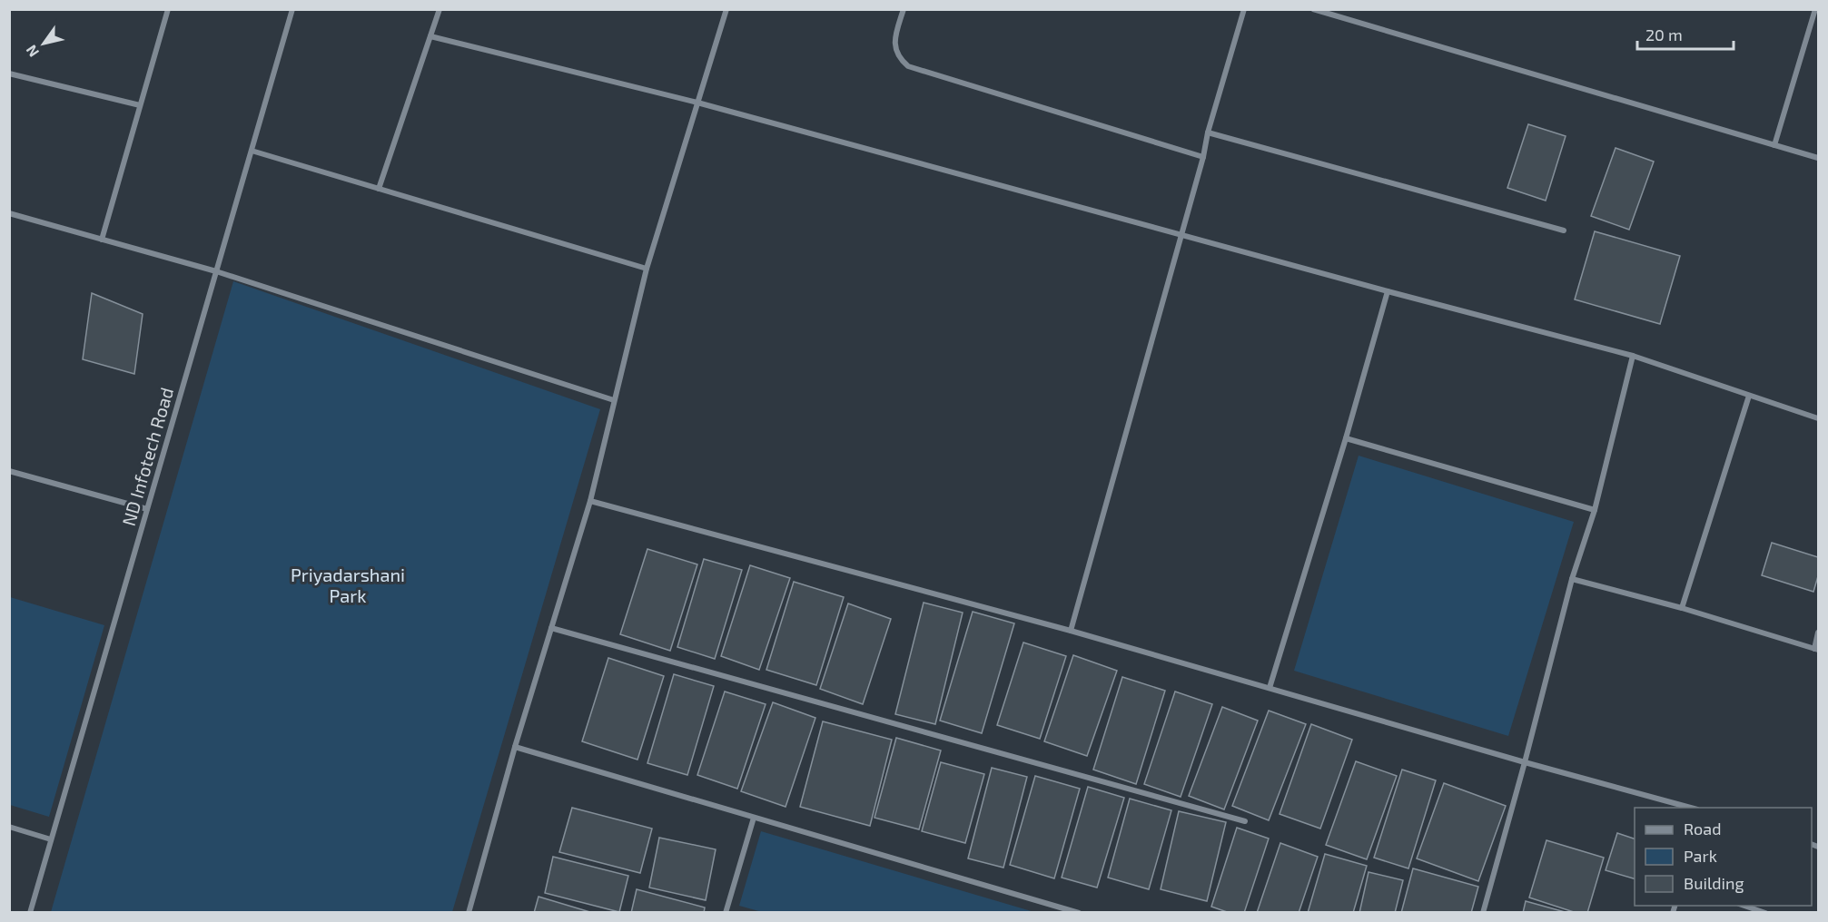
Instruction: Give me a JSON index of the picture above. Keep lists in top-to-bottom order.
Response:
{
  "streets": {
    "street": ["ND Infotech Road"]
  },
  "parks": ["Priyadarshani Park"],
  "legend": ["Road", "Park", "Building"],
  "scale_bar": "20 m",
  "north": "bottom left"
}
